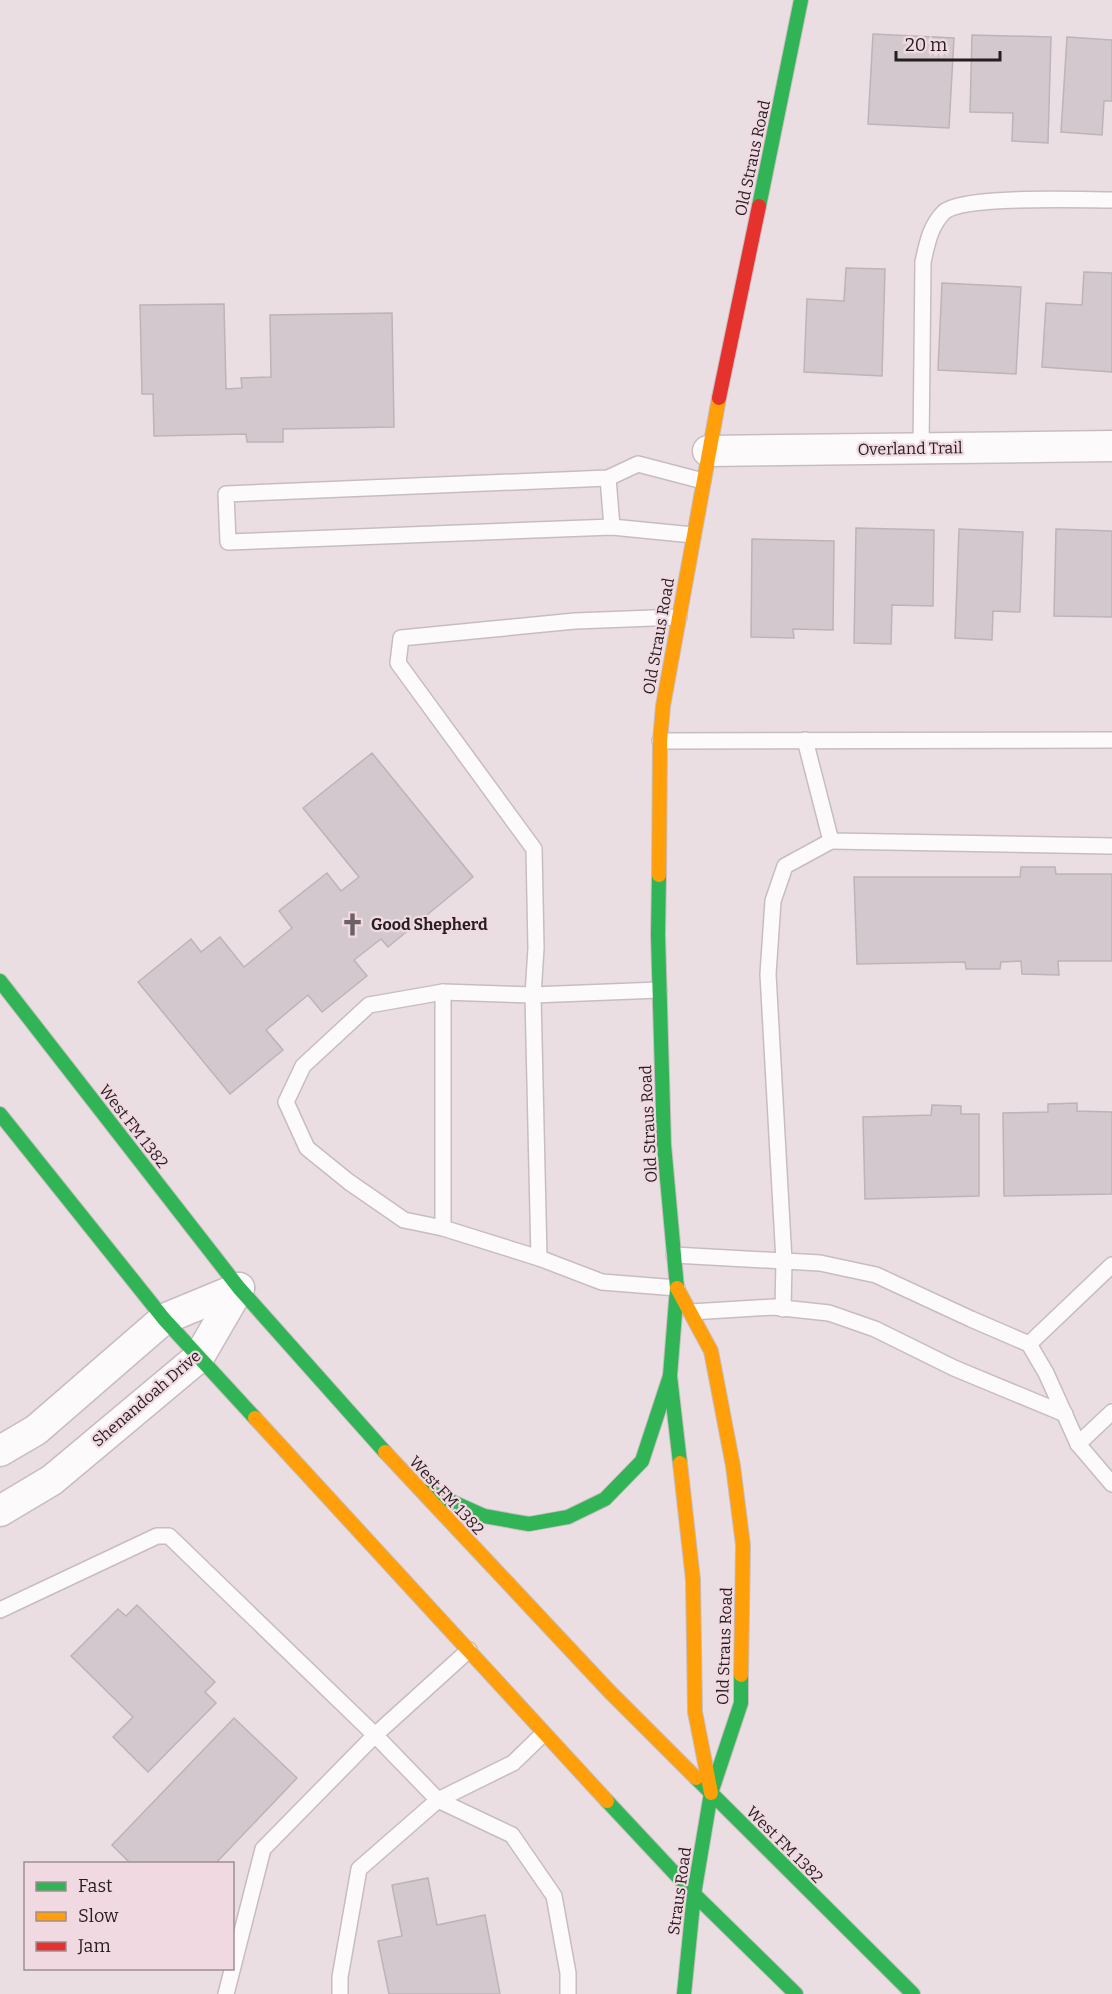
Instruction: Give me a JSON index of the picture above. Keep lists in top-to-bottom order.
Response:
{
  "streets": {
    "main road": ["Old Straus Road", "West FM 1382", "Straus Road"],
    "street": ["Overland Trail", "Shenandoah Drive"]
  },
  "crossings": [
    ["Old Straus Road", "Overland Trail"],
    ["Old Straus Road", "West FM 1382"],
    ["Old Straus Road", "Straus Road"],
    ["West FM 1382", "Shenandoah Drive"],
    ["West FM 1382", "Straus Road"]
  ],
  "places": {
    "church": ["Good Shepherd"]
  },
  "legend": ["Fast", "Slow", "Jam"],
  "scale_bar": "20 m"
}
